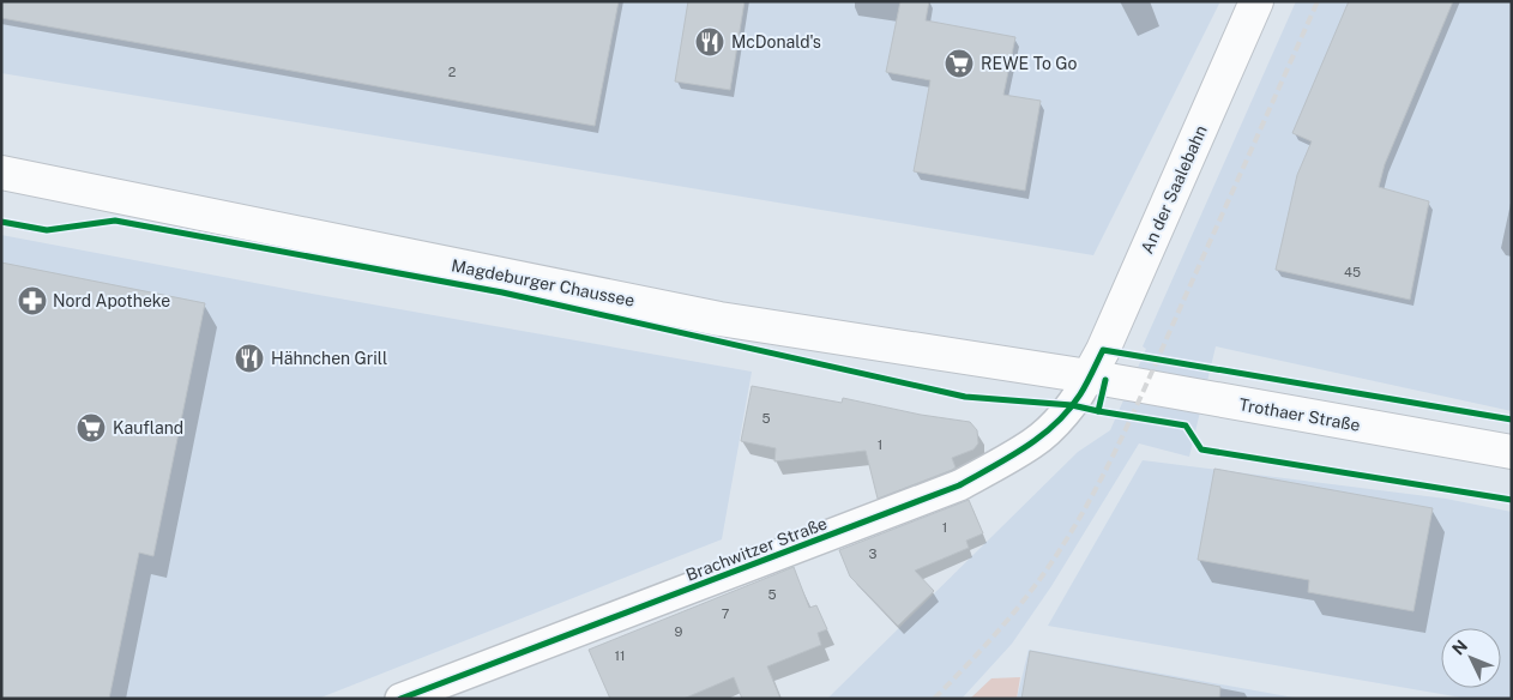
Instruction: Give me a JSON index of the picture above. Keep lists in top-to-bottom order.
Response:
{
  "streets": {
    "main road": ["An der Saalebahn", "Magdeburger Chaussee", "Trothaer Straße"],
    "street": ["Brachwitzer Straße"]
  },
  "crossings": [
    ["An der Saalebahn", "Magdeburger Chaussee"],
    ["An der Saalebahn", "Trothaer Straße"],
    ["An der Saalebahn", "Brachwitzer Straße"],
    ["Magdeburger Chaussee", "Trothaer Straße"],
    ["Magdeburger Chaussee", "Brachwitzer Straße"],
    ["Trothaer Straße", "Brachwitzer Straße"]
  ],
  "places": {
    "restaurant": ["McDonald's", "Hähnchen Grill"],
    "supermarket": ["REWE To Go", "Kaufland"],
    "pharmacy": ["Nord Apotheke"]
  },
  "house_numbers": [
    "2",
    "45",
    "5",
    "1",
    "1",
    "3",
    "5",
    "7",
    "9",
    "11"
  ],
  "north": "top left"
}
